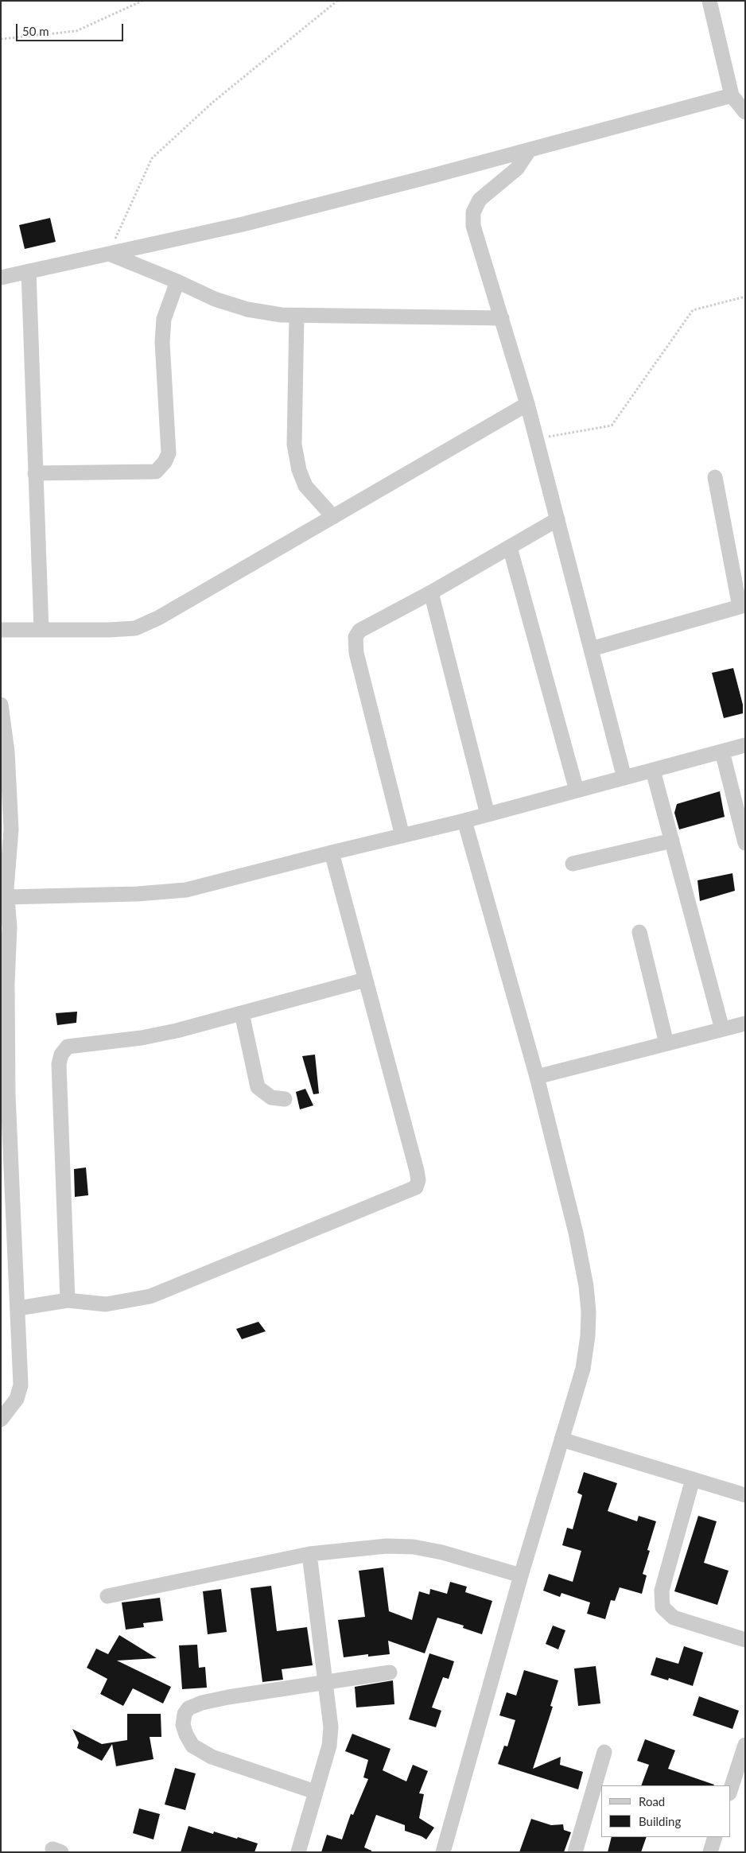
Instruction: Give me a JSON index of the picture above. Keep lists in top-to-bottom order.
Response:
{
  "legend": ["Road", "Building"],
  "scale_bar": "50 m"
}
